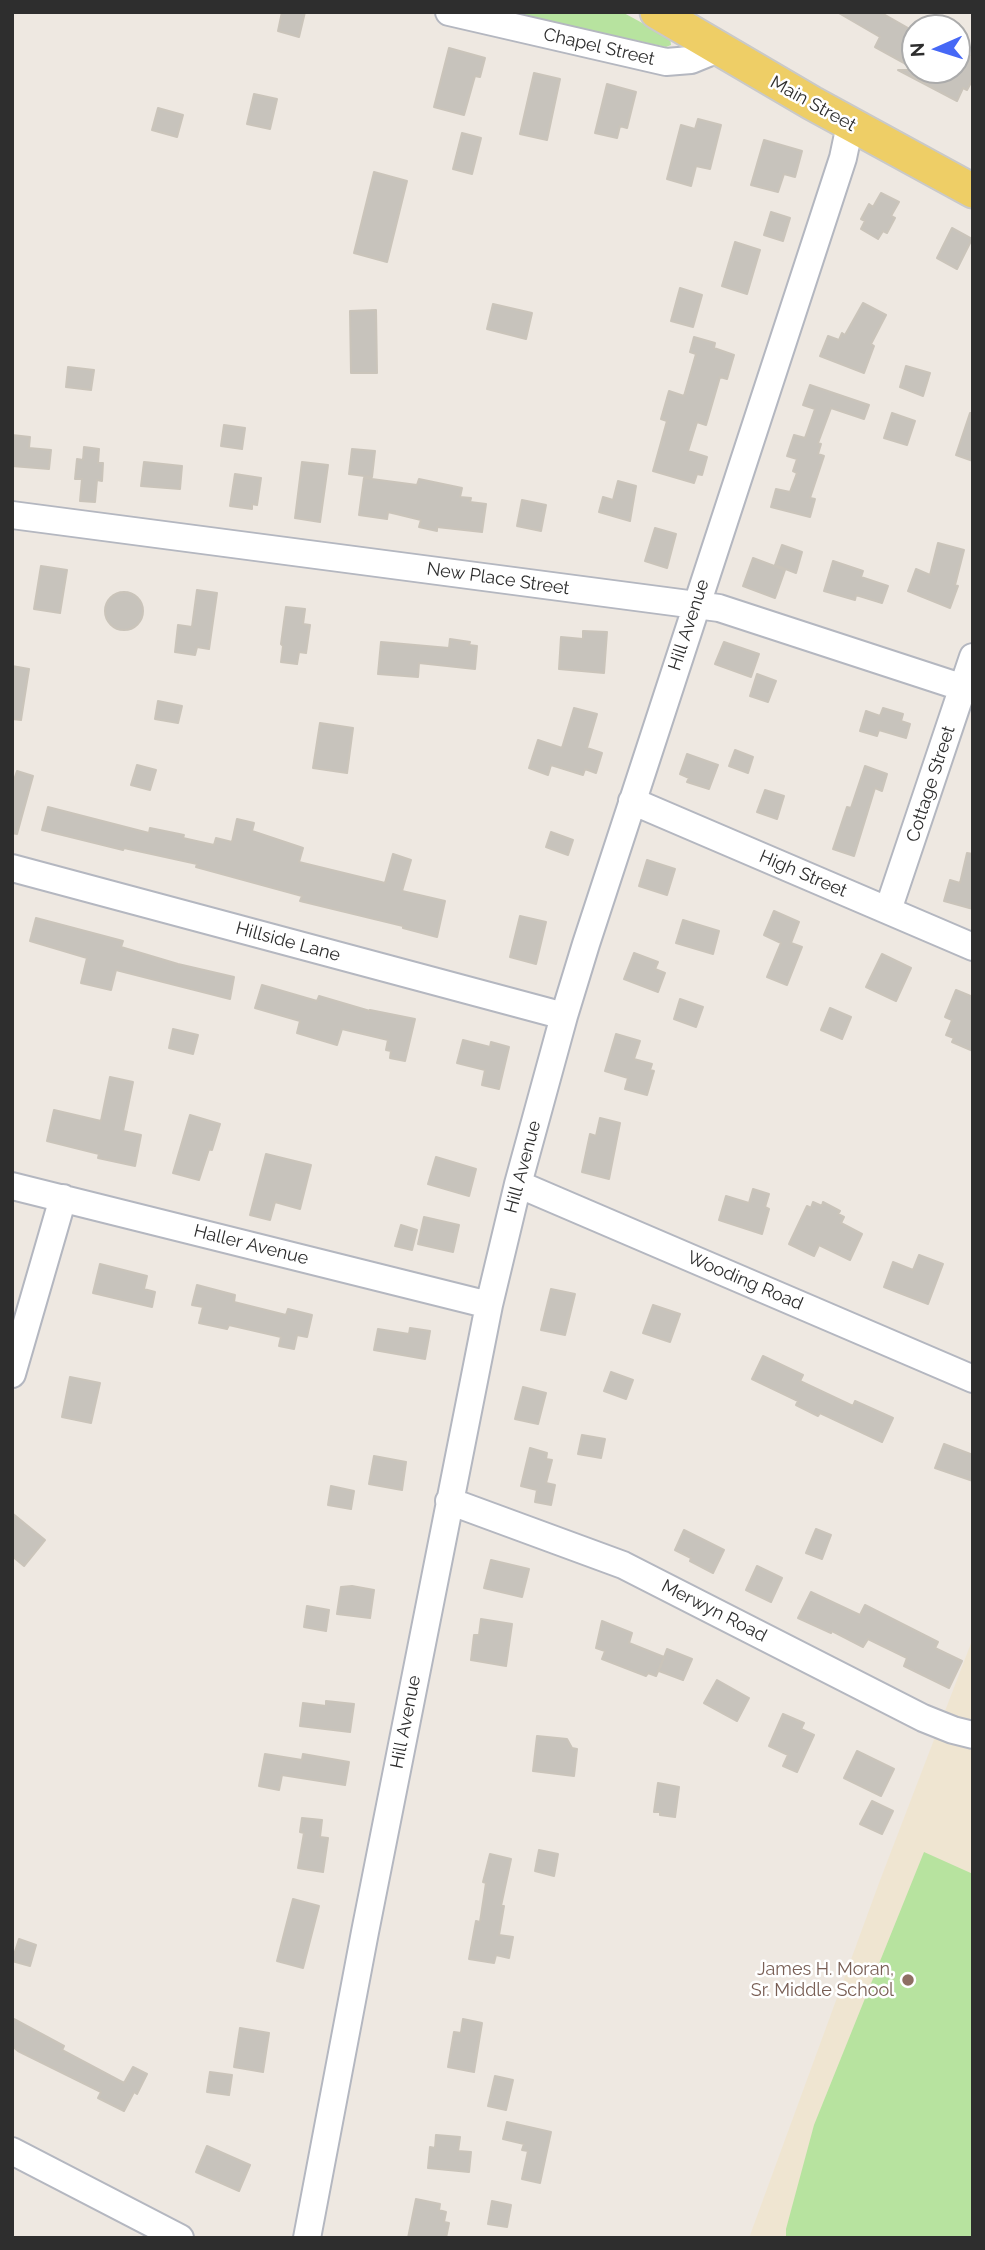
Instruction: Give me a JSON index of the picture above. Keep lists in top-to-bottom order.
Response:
{
  "streets": {
    "main road": ["Main Street"],
    "street": [
      "Chapel Street",
      "New Place Street",
      "Hill Avenue",
      "Cottage Street",
      "High Street",
      "Hillside Lane",
      "Haller Avenue",
      "Wooding Road",
      "Merwyn Road"
    ]
  },
  "crossings": [
    ["Chapel Street", "Main Street"],
    ["Main Street", "Hill Avenue"],
    ["New Place Street", "Hill Avenue"],
    ["New Place Street", "Cottage Street"],
    ["Hill Avenue", "High Street"],
    ["Hill Avenue", "Hillside Lane"],
    ["Hill Avenue", "Haller Avenue"],
    ["Hill Avenue", "Wooding Road"],
    ["Hill Avenue", "Merwyn Road"],
    ["Cottage Street", "High Street"]
  ],
  "places": ["James H. Moran, Sr. Middle School"],
  "north": "left"
}
